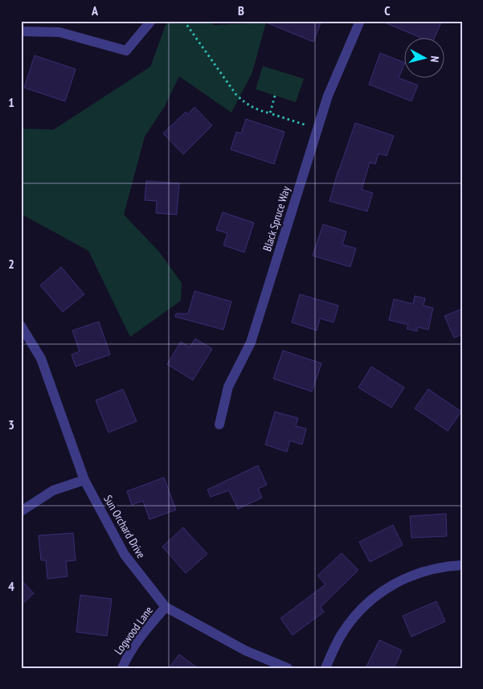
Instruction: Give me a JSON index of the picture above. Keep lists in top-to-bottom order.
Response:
{
  "streets": {
    "street": ["Black Spruce Way", "Sun Orchard Drive", "Logwood Lane"]
  },
  "crossings": [
    ["Sun Orchard Drive", "Logwood Lane"]
  ],
  "north": "right",
  "grid": {
    "columns": ["A", "B", "C"],
    "rows": [
      "1",
      "2",
      "3",
      "4"
    ]
  }
}
